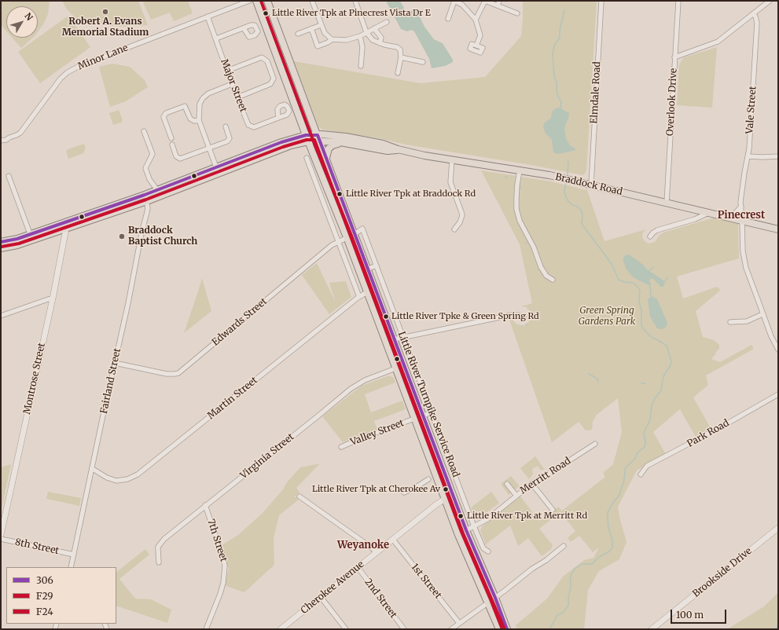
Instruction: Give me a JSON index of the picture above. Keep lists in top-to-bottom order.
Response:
{
  "streets": {
    "main road": ["Braddock Road"],
    "street": [
      "Minor Lane",
      "Major Street",
      "Elmdale Road",
      "Overlook Drive",
      "Vale Street",
      "Edwards Street",
      "Montrose Street",
      "Fairland Street",
      "Martin Street",
      "Little River Turnpike Service Road",
      "Valley Street",
      "Park Road",
      "Virginia Street",
      "Merritt Road",
      "7th Street",
      "8th Street",
      "Brookside Drive",
      "1st Street",
      "Cherokee Avenue",
      "2nd Street"
    ]
  },
  "crossings": [
    ["Minor Lane", "Major Street"],
    ["Elmdale Road", "Braddock Road"],
    ["Overlook Drive", "Braddock Road"],
    ["Vale Street", "Braddock Road"],
    ["Braddock Road", "Montrose Street"],
    ["Braddock Road", "Fairland Street"],
    ["Edwards Street", "Fairland Street"],
    ["Edwards Street", "Little River Turnpike Service Road"],
    ["Fairland Street", "Martin Street"],
    ["Fairland Street", "8th Street"],
    ["Little River Turnpike Service Road", "Valley Street"],
    ["Little River Turnpike Service Road", "Merritt Road"],
    ["Little River Turnpike Service Road", "Cherokee Avenue"],
    ["Virginia Street", "7th Street"],
    ["1st Street", "Cherokee Avenue"],
    ["Cherokee Avenue", "2nd Street"]
  ],
  "districts": ["Pinecrest", "Weyanoke"],
  "parks": ["Green Spring Gardens Park"],
  "places": [
    "Robert A. Evans Memorial Stadium",
    "Little River Tpk at Pinecrest Vista Dr E",
    "Little River Tpk at Braddock Rd",
    "Braddock Baptist Church",
    "Little River Tpke & Green Spring Rd",
    "Little River Tpk at Cherokee Av",
    "Little River Tpk at Merritt Rd"
  ],
  "lines": ["transit line F24", "transit line 306", "transit line F29"],
  "legend": ["306", "F29", "F24"],
  "scale_bar": "100 m",
  "north": "top right"
}
